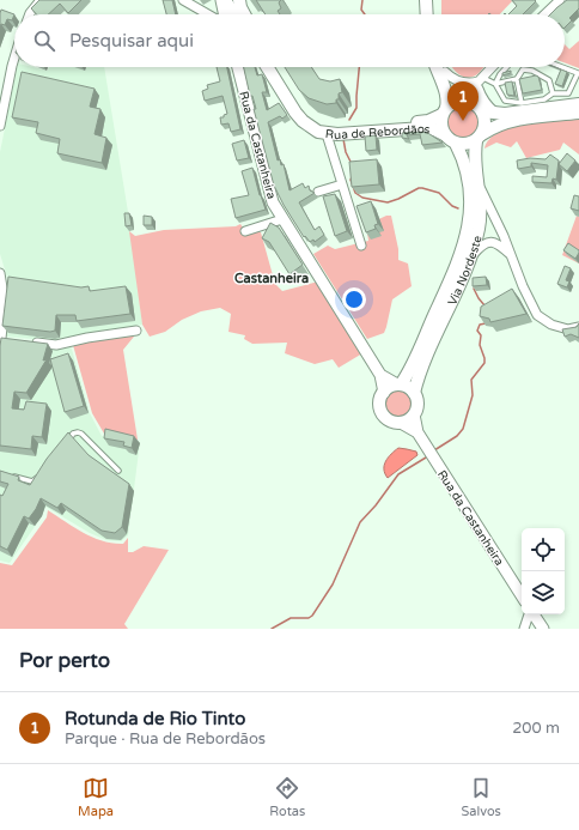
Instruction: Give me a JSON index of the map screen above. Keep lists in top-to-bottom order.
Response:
{
  "streets": {
    "main road": ["Rua de Rebordãos", "Via Nordeste"],
    "street": ["Rua da Castanheira"]
  },
  "crossings": [
    ["Rua de Rebordãos", "Via Nordeste"],
    ["Rua da Castanheira", "Via Nordeste"]
  ],
  "districts": ["Castanheira"],
  "page": {
    "search": "Pesquisar aqui",
    "pins": "1",
    "heading": "Por perto",
    "list": [
      {
        "mark": "1",
        "name": "Rotunda de Rio Tinto",
        "note": "Parque · Rua de Rebordãos",
        "value": "200 m"
      }
    ],
    "nav": ["Mapa", "Rotas", "Salvos"]
  }
}
